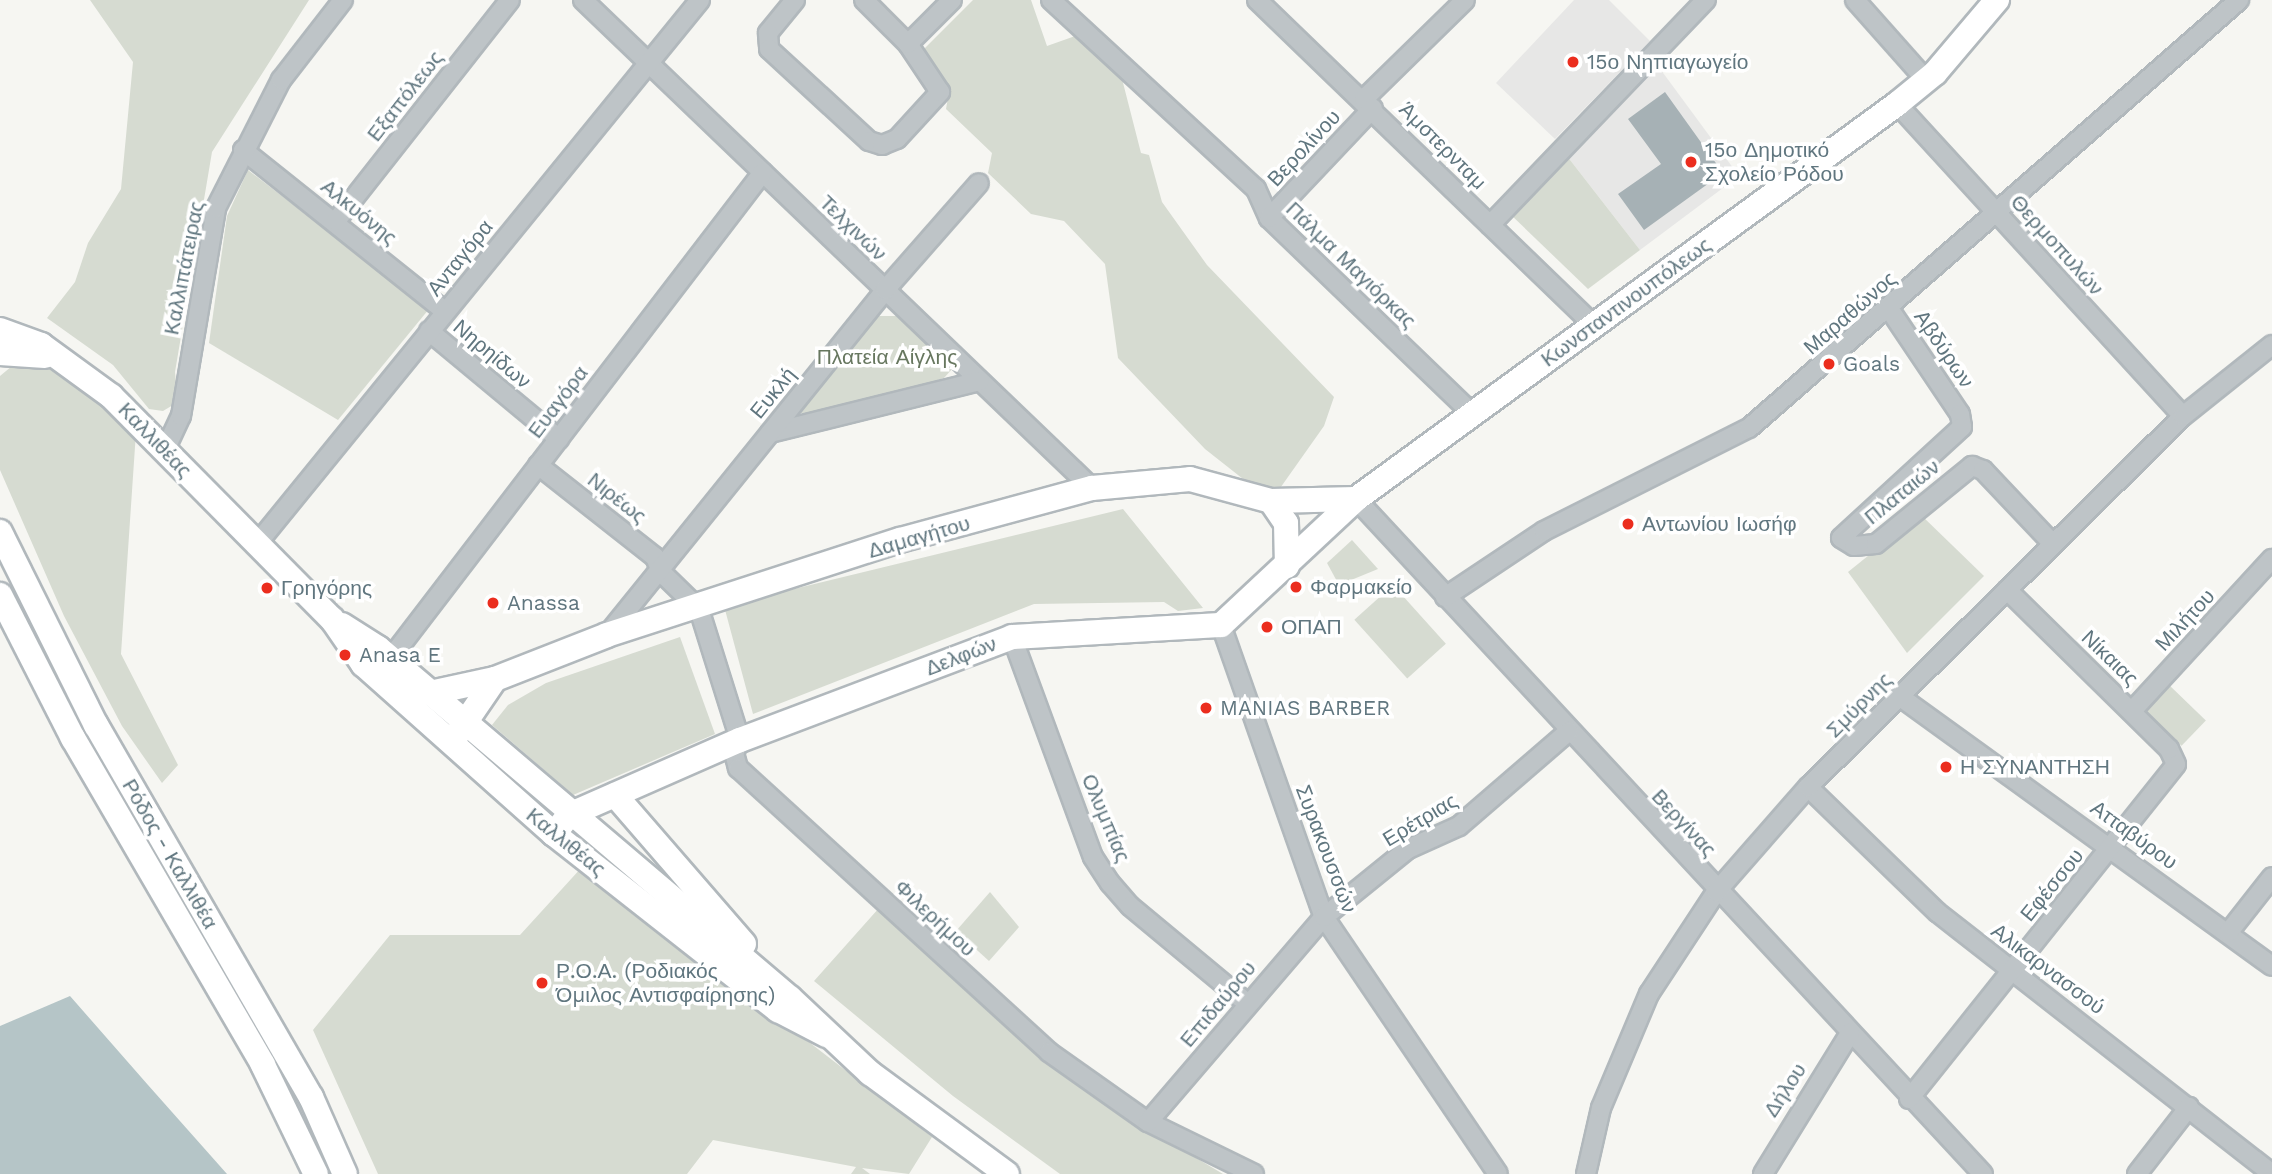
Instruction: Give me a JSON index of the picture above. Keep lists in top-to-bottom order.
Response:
{
  "streets": {
    "main road": [
      "Κωνσταντινουπόλεως",
      "Καλλιθέας",
      "Δαμαγήτου",
      "Δελφών",
      "Ρόδος - Καλλιθέα"
    ],
    "street": [
      "Εξαπόλεως",
      "Άμστερνταμ",
      "Βερολίνου",
      "Αλκυόνης",
      "Τελχινών",
      "Θερμοπυλών",
      "Ανταγόρα",
      "Πάλμα Μαγιόρκας",
      "Καλλιπάτειρας",
      "Μαραθώνος",
      "Αβδύρων",
      "Νηρηίδων",
      "Ευκλή",
      "Ευαγόρα",
      "Πλαταιών",
      "Νιρέως",
      "Μιλήτου",
      "Νίκαιας",
      "Σμύρνης",
      "Ολυμπίας",
      "Ερέτριας",
      "Βεργίνας",
      "Ατταβύρου",
      "Συρακουσσών",
      "Εφέσσου",
      "Φιλερήμου",
      "Αλικαρνασσού",
      "Επιδαύρου",
      "Δήλου"
    ]
  },
  "crossings": [
    ["Εξαπόλεως", "Αλκυόνης"],
    ["Άμστερνταμ", "Βερολίνου"],
    ["Άμστερνταμ", "Κωνσταντινουπόλεως"],
    ["Βερολίνου", "Πάλμα Μαγιόρκας"],
    ["Αλκυόνης", "Ανταγόρα"],
    ["Αλκυόνης", "Καλλιπάτειρας"],
    ["Τελχινών", "Ανταγόρα"],
    ["Τελχινών", "Ευκλή"],
    ["Τελχινών", "Ευαγόρα"],
    ["Τελχινών", "Δαμαγήτου"],
    ["Θερμοπυλών", "Κωνσταντινουπόλεως"],
    ["Θερμοπυλών", "Μαραθώνος"],
    ["Θερμοπυλών", "Σμύρνης"],
    ["Ανταγόρα", "Νηρηίδων"],
    ["Ανταγόρα", "Καλλιθέας"],
    ["Πάλμα Μαγιόρκας", "Κωνσταντινουπόλεως"],
    ["Καλλιπάτειρας", "Καλλιθέας"],
    ["Κωνσταντινουπόλεως", "Δαμαγήτου"],
    ["Κωνσταντινουπόλεως", "Βεργίνας"],
    ["Μαραθώνος", "Αβδύρων"],
    ["Μαραθώνος", "Βεργίνας"],
    ["Αβδύρων", "Πλαταιών"],
    ["Νηρηίδων", "Ευαγόρα"],
    ["Ευκλή", "Νιρέως"],
    ["Ευκλή", "Δαμαγήτου"],
    ["Ευαγόρα", "Καλλιθέας"],
    ["Ευαγόρα", "Νιρέως"],
    ["Καλλιθέας", "Δαμαγήτου"],
    ["Καλλιθέας", "Δελφών"],
    ["Πλαταιών", "Σμύρνης"],
    ["Νιρέως", "Δαμαγήτου"],
    ["Νιρέως", "Φιλερήμου"],
    ["Δαμαγήτου", "Βεργίνας"],
    ["Δαμαγήτου", "Φιλερήμου"],
    ["Μιλήτου", "Νίκαιας"],
    ["Δελφών", "Ολυμπίας"],
    ["Δελφών", "Συρακουσσών"],
    ["Δελφών", "Φιλερήμου"],
    ["Νίκαιας", "Σμύρνης"],
    ["Νίκαιας", "Εφέσσου"],
    ["Σμύρνης", "Βεργίνας"],
    ["Σμύρνης", "Ατταβύρου"],
    ["Σμύρνης", "Αλικαρνασσού"],
    ["Ολυμπίας", "Επιδαύρου"],
    ["Ερέτριας", "Βεργίνας"],
    ["Ερέτριας", "Συρακουσσών"],
    ["Ερέτριας", "Επιδαύρου"],
    ["Βεργίνας", "Εφέσσου"],
    ["Βεργίνας", "Δήλου"],
    ["Ατταβύρου", "Εφέσσου"],
    ["Συρακουσσών", "Επιδαύρου"],
    ["Εφέσσου", "Αλικαρνασσού"],
    ["Φιλερήμου", "Επιδαύρου"]
  ],
  "parks": ["Πλατεία Αίγλης"],
  "places": [
    "15ο Νηπιαγωγείο",
    "15ο Δημοτικό Σχολείο Ρόδου",
    "Goals",
    "Αντωνίου Ιωσήφ",
    "Φαρμακείο",
    "Γρηγόρης",
    "Anassa",
    "ΟΠΑΠ",
    "Anasa E",
    "MANIAS BARBER",
    "Η ΣΥΝΑΝΤΗΣΗ",
    "Ρ.Ο.Α. (Ροδιακός Όμιλος Αντισφαίρησης)"
  ]
}
